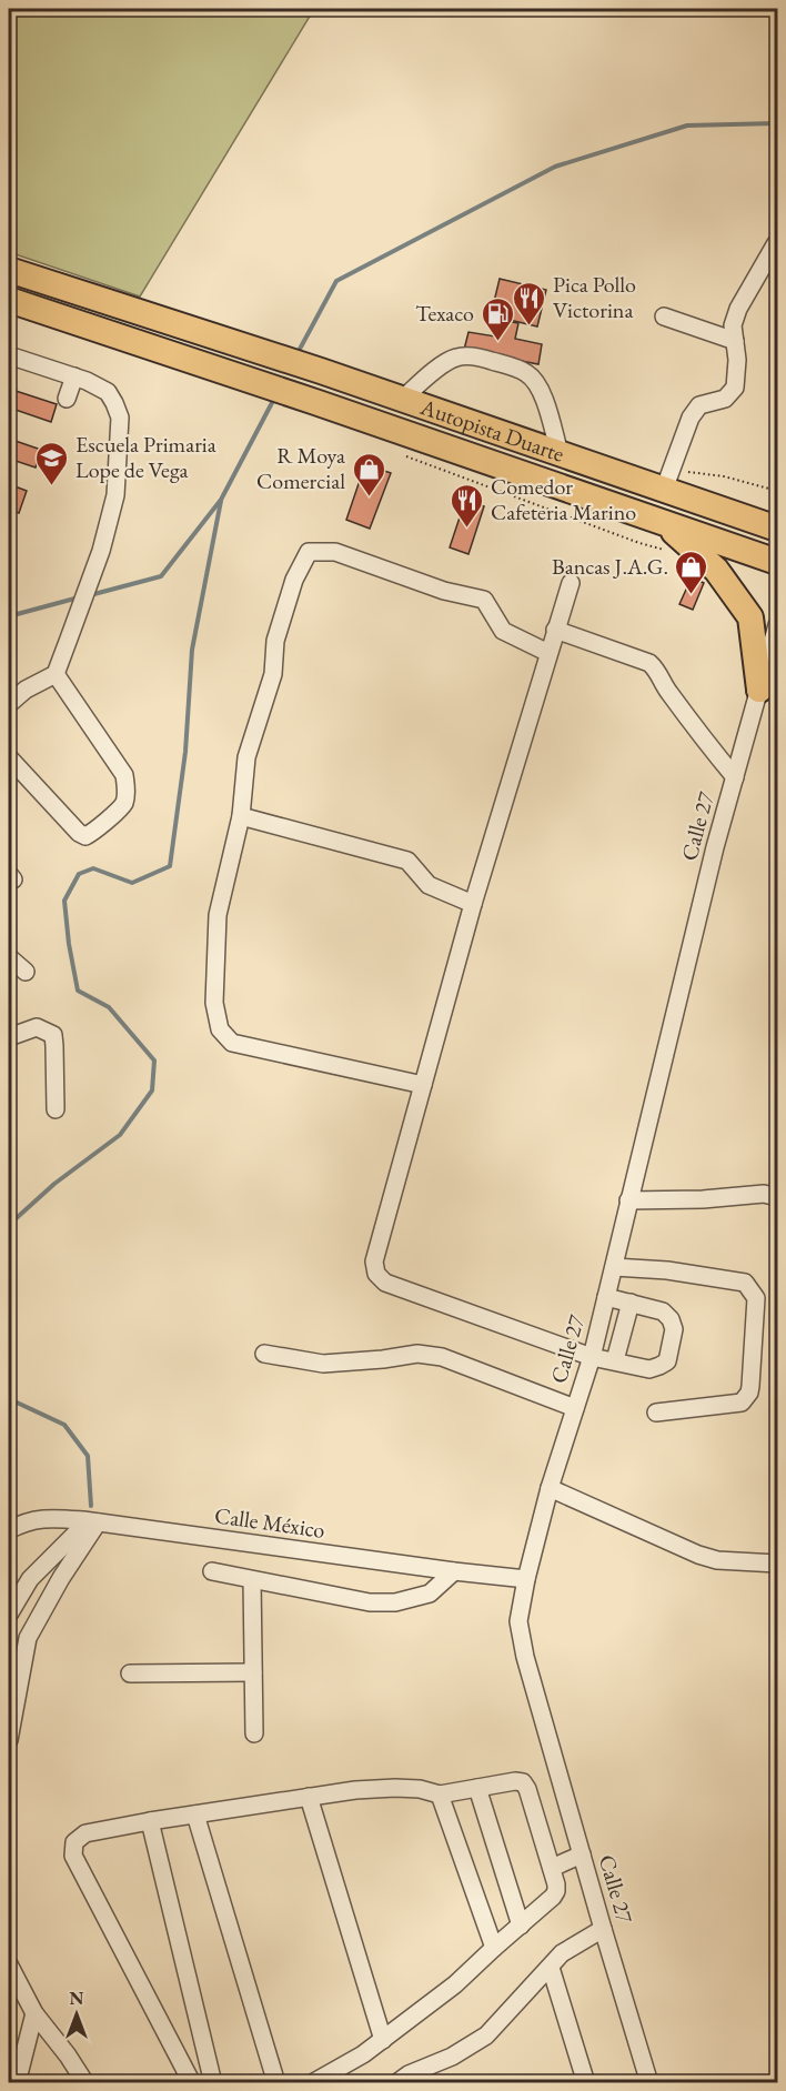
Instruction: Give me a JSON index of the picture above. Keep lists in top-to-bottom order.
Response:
{
  "streets": {
    "highway": ["Autopista Duarte"],
    "street": ["Calle 27", "Calle México"]
  },
  "crossings": [
    ["Calle 27", "Calle México"]
  ],
  "places": {
    "restaurant": ["Pica Pollo Victorina", "Comedor Cafeteria Marino"],
    "fuel station": ["Texaco"],
    "school or university": ["Escuela Primaria Lope de Vega"],
    "shop": ["R Moya Comercial", "Bancas J.A.G."]
  },
  "north": "top"
}
